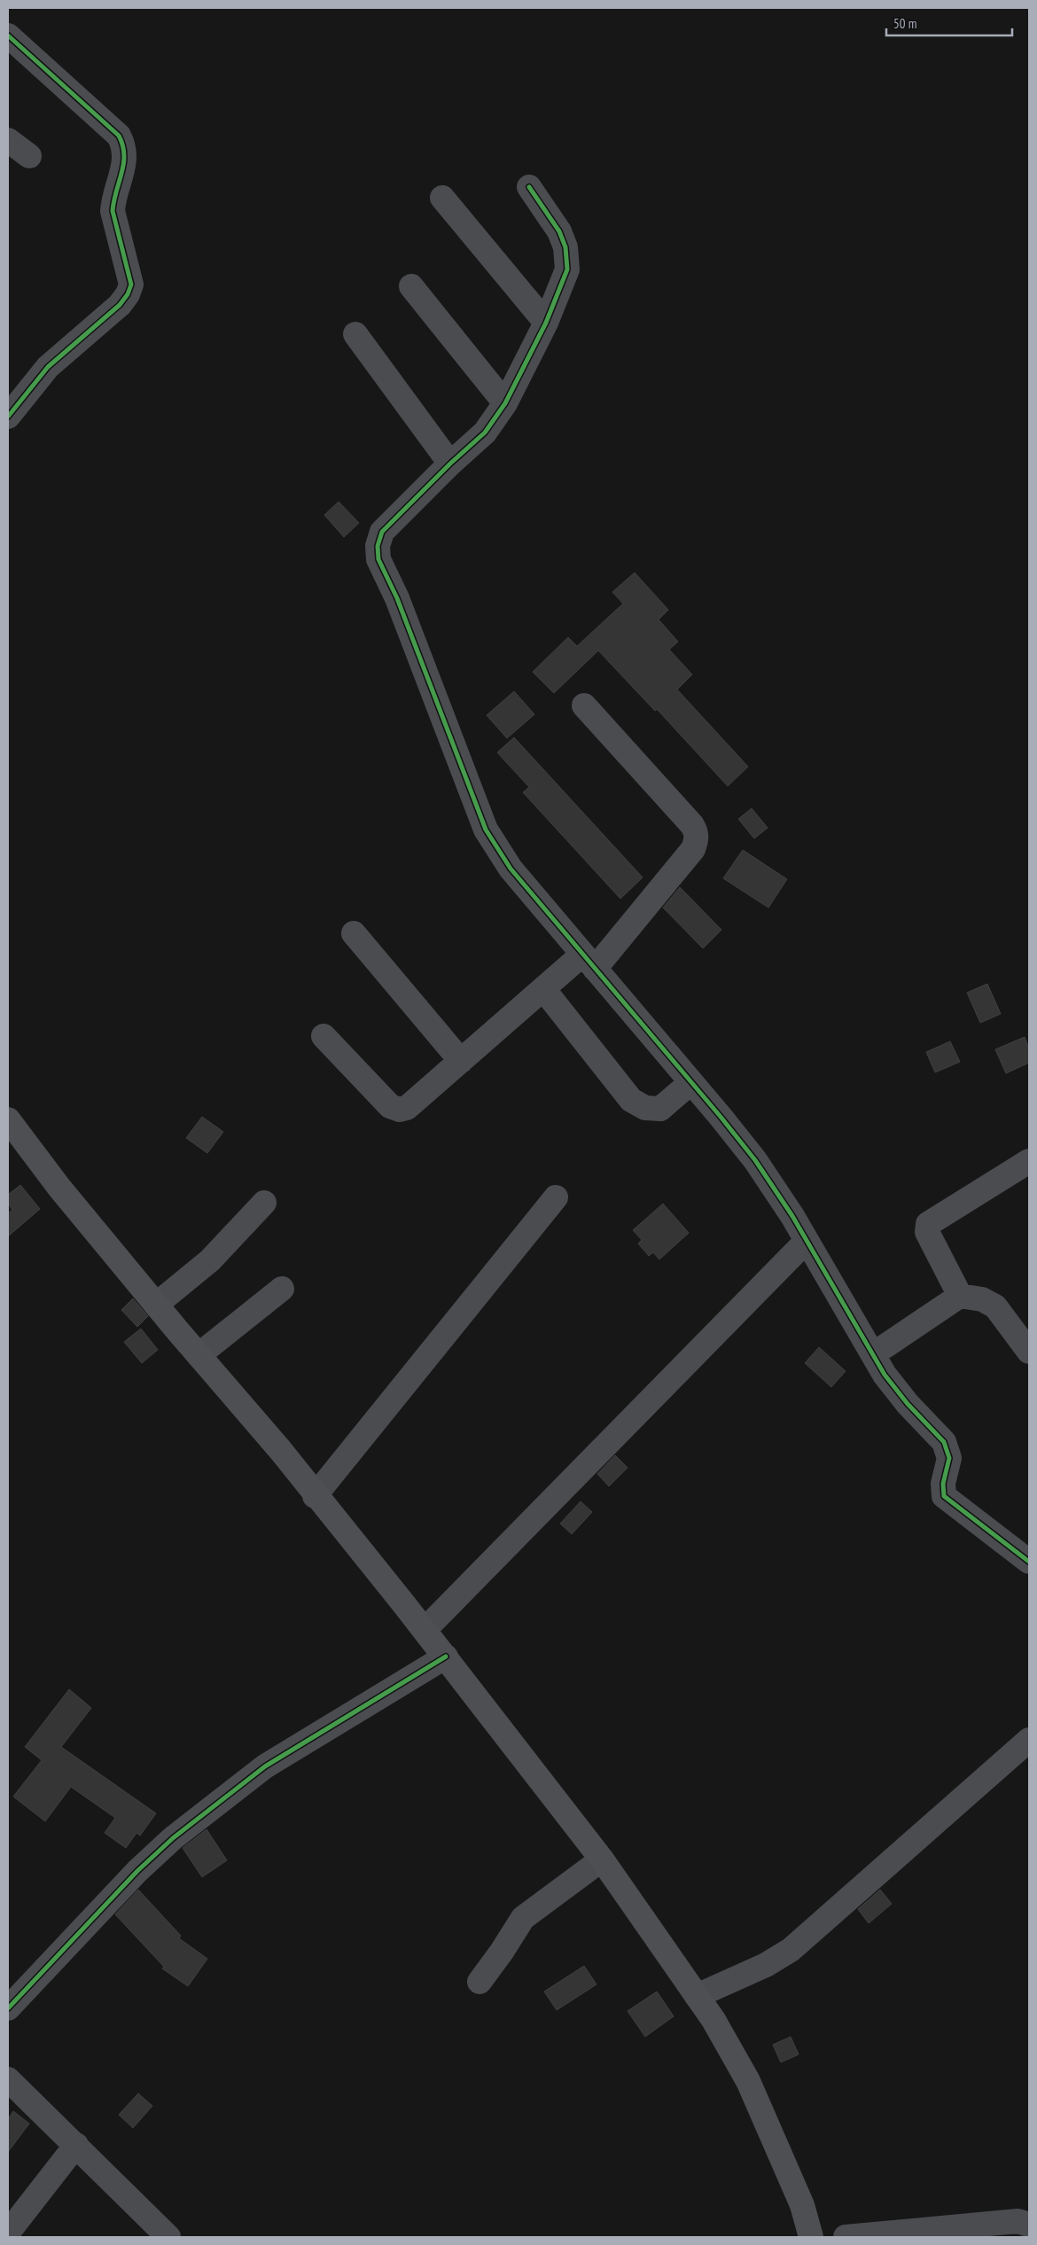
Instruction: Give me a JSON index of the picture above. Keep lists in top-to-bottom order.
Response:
{
  "scale_bar": "50 m"
}
